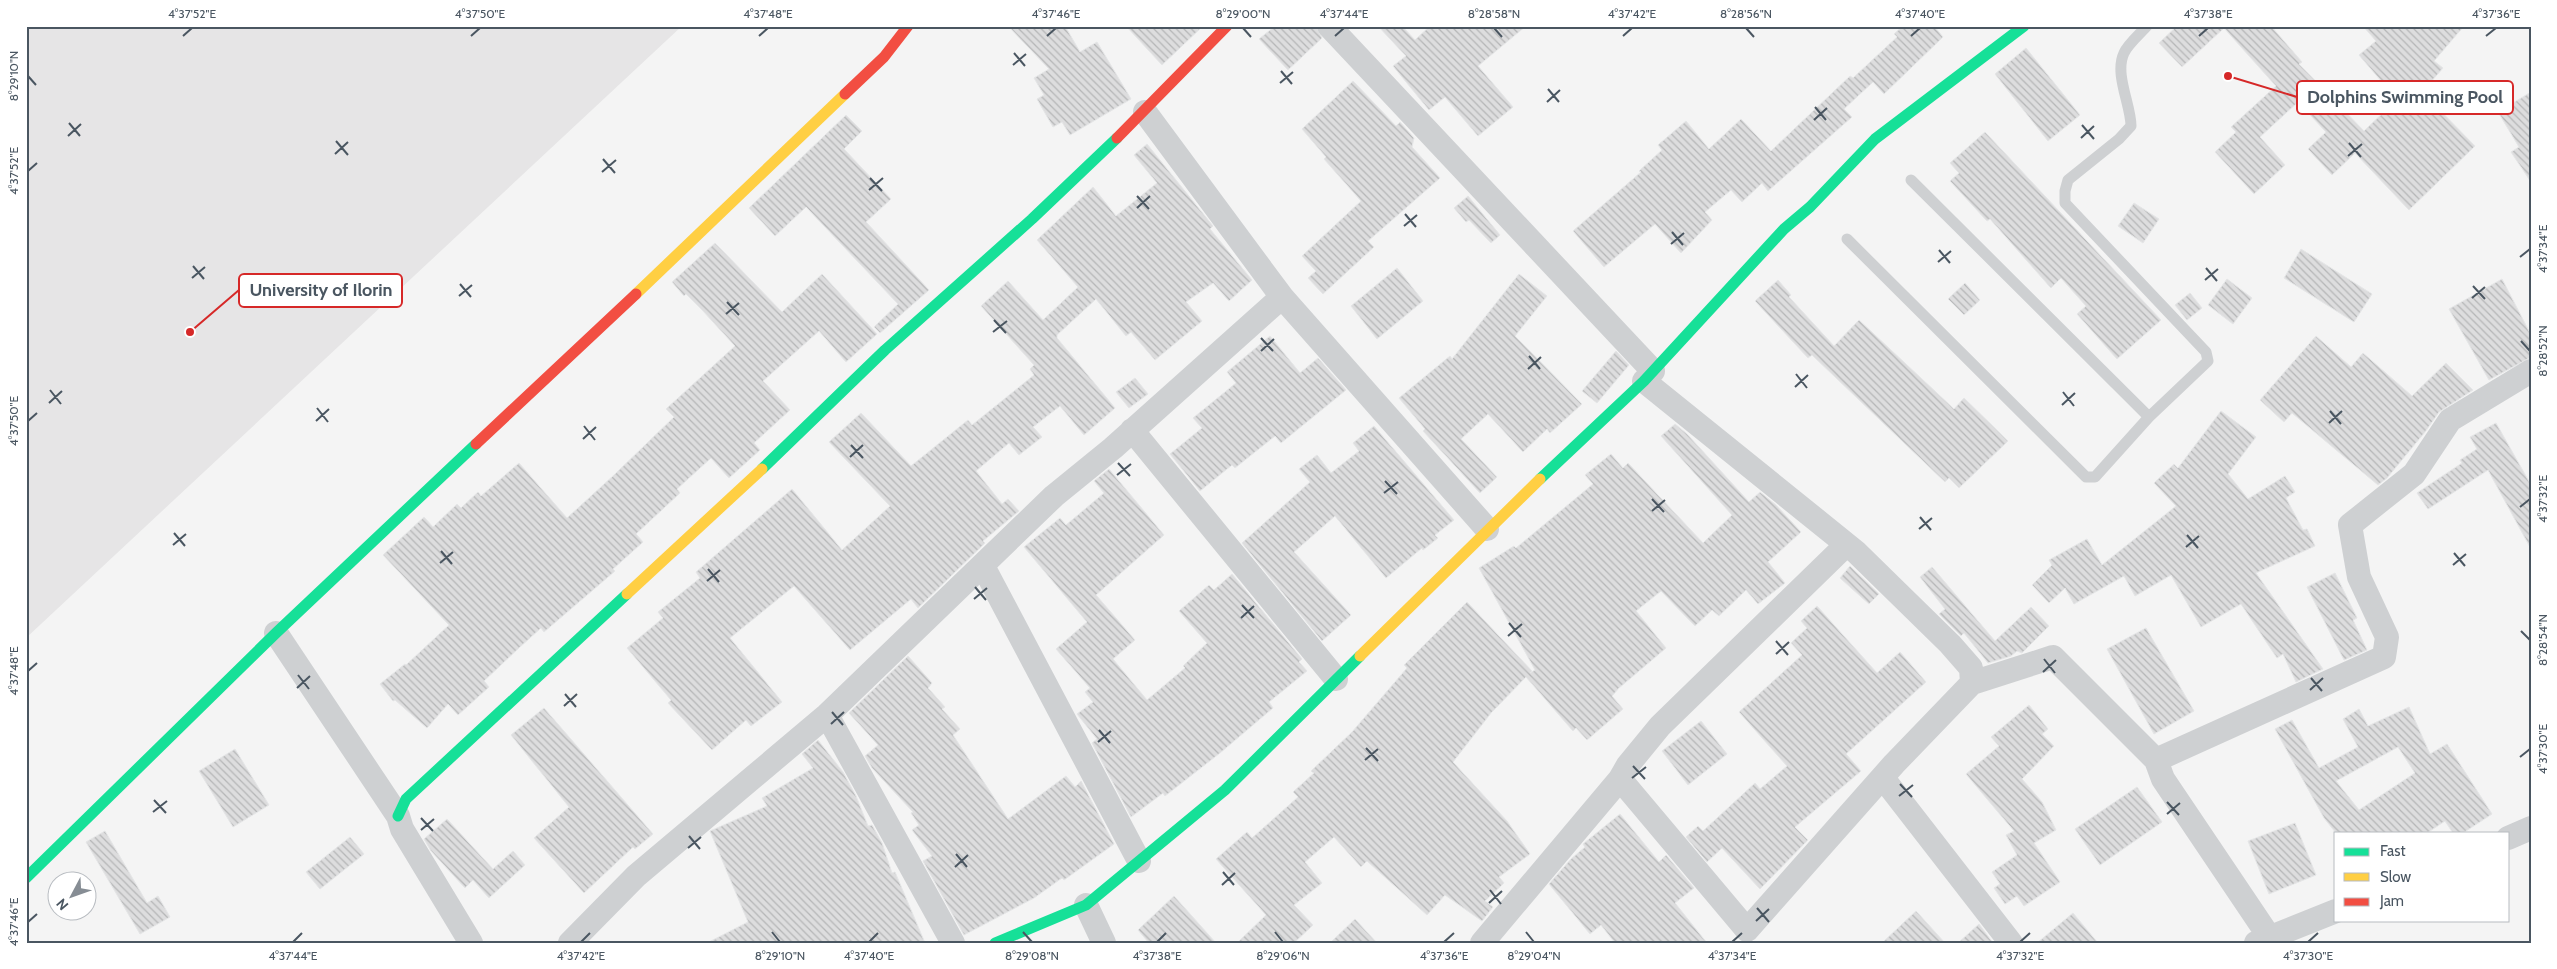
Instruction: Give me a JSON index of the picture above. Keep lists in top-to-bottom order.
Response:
{
  "places": ["Dolphins Swimming Pool", "University of Ilorin"],
  "legend": ["Fast", "Slow", "Jam"],
  "north": "bottom left",
  "coordinates": [
    "4°37'52\"E",
    "4°37'50\"E",
    "4°37'48\"E",
    "4°37'46\"E",
    "8°29'00\"N",
    "4°37'44\"E",
    "8°28'58\"N",
    "4°37'42\"E",
    "8°28'56\"N",
    "4°37'40\"E",
    "4°37'38\"E",
    "4°37'36\"E",
    "8°29'10\"N",
    "4°37'34\"E",
    "8°28'52\"N",
    "4°37'32\"E",
    "8°28'54\"N",
    "4°37'30\"E",
    "8°29'08\"N",
    "8°29'06\"N",
    "8°29'04\"N"
  ]
}
